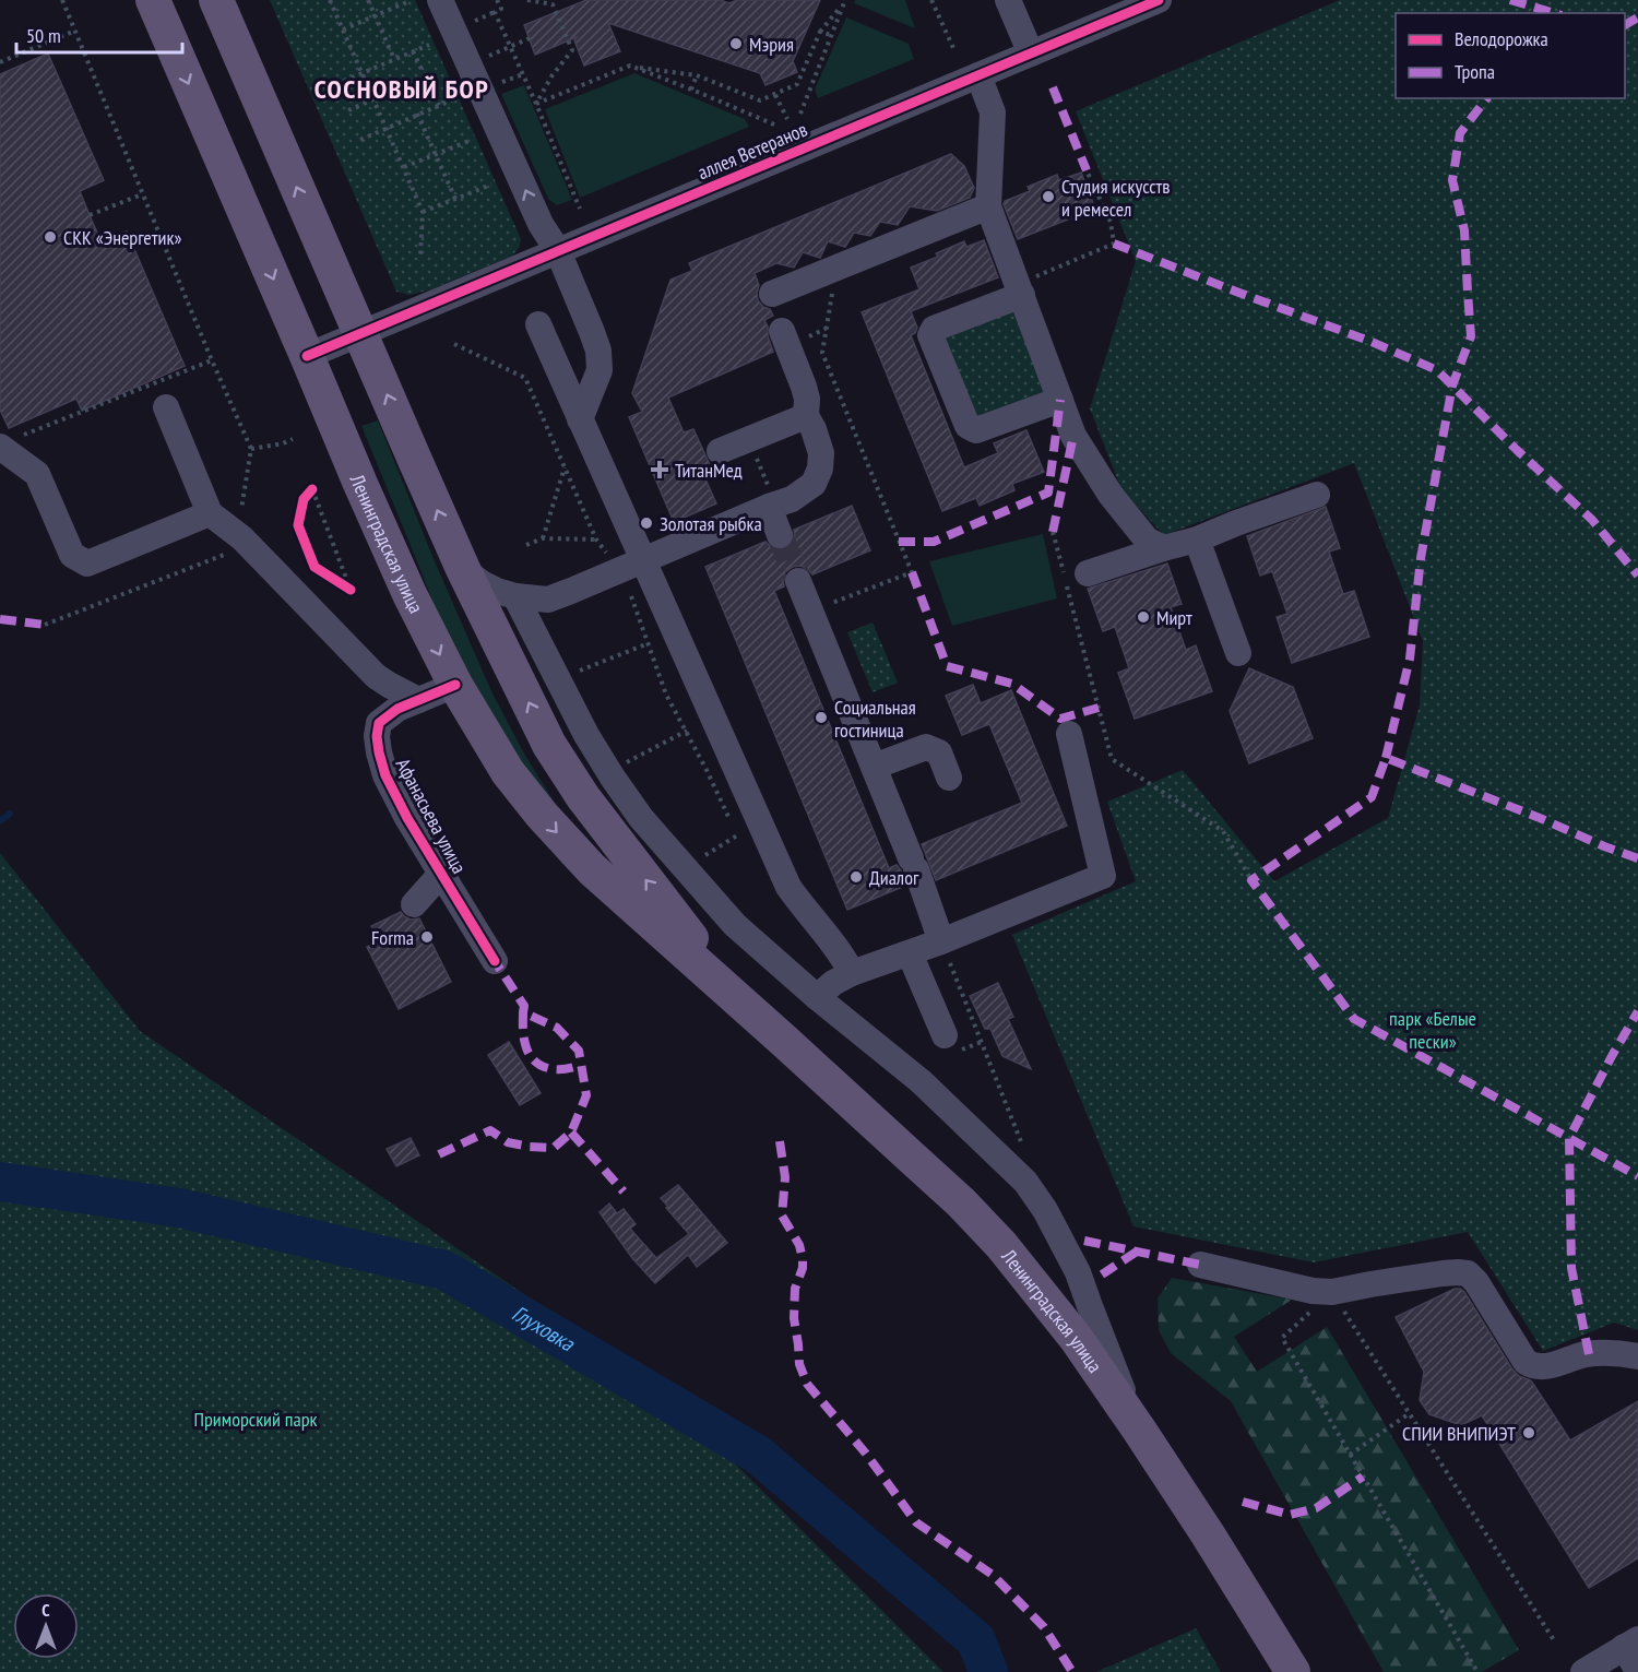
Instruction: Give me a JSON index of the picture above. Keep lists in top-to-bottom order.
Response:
{
  "streets": {
    "main road": ["Ленинградская улица"],
    "street": ["аллея Ветеранов", "Афанасьева улица"]
  },
  "crossings": [
    ["аллея Ветеранов", "Ленинградская улица"],
    ["Ленинградская улица", "Афанасьева улица"]
  ],
  "districts": ["СОСНОВЫЙ БОР"],
  "water": ["Глуховка"],
  "parks": ["парк «Белые пески»", "Приморский парк"],
  "places": {
    "other": [
      "Мэрия",
      "Студия искусств и ремесел",
      "СКК «Энергетик»",
      "Золотая рыбка",
      "Мирт",
      "Социальная гостиница",
      "Диалог",
      "Forma",
      "СПИИ ВНИПИЭТ"
    ],
    "health": ["ТитанМед"]
  },
  "legend": ["Велодорожка", "Тропа"],
  "scale_bar": "50 m",
  "north": "top"
}
